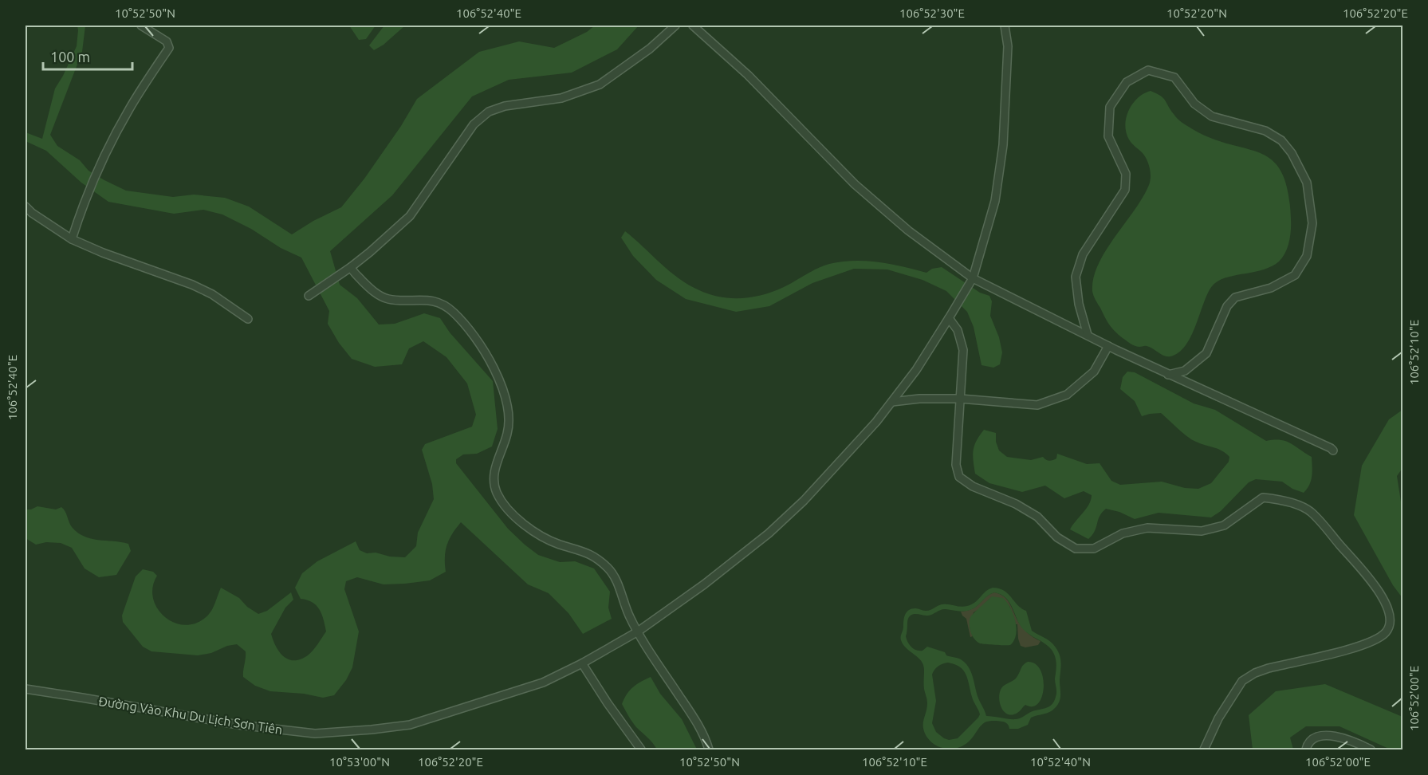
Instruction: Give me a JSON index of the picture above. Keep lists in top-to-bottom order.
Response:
{
  "streets": {
    "street": ["Đường Vào Khu Du Lịch Sơn Tiên"]
  },
  "scale_bar": "100 m",
  "coordinates": [
    "10°52'50\"N",
    "106°52'40\"E",
    "106°52'30\"E",
    "10°52'20\"N",
    "106°52'20\"E",
    "106°52'10\"E",
    "106°52'00\"E",
    "10°53'00\"N",
    "10°52'40\"N"
  ]
}
